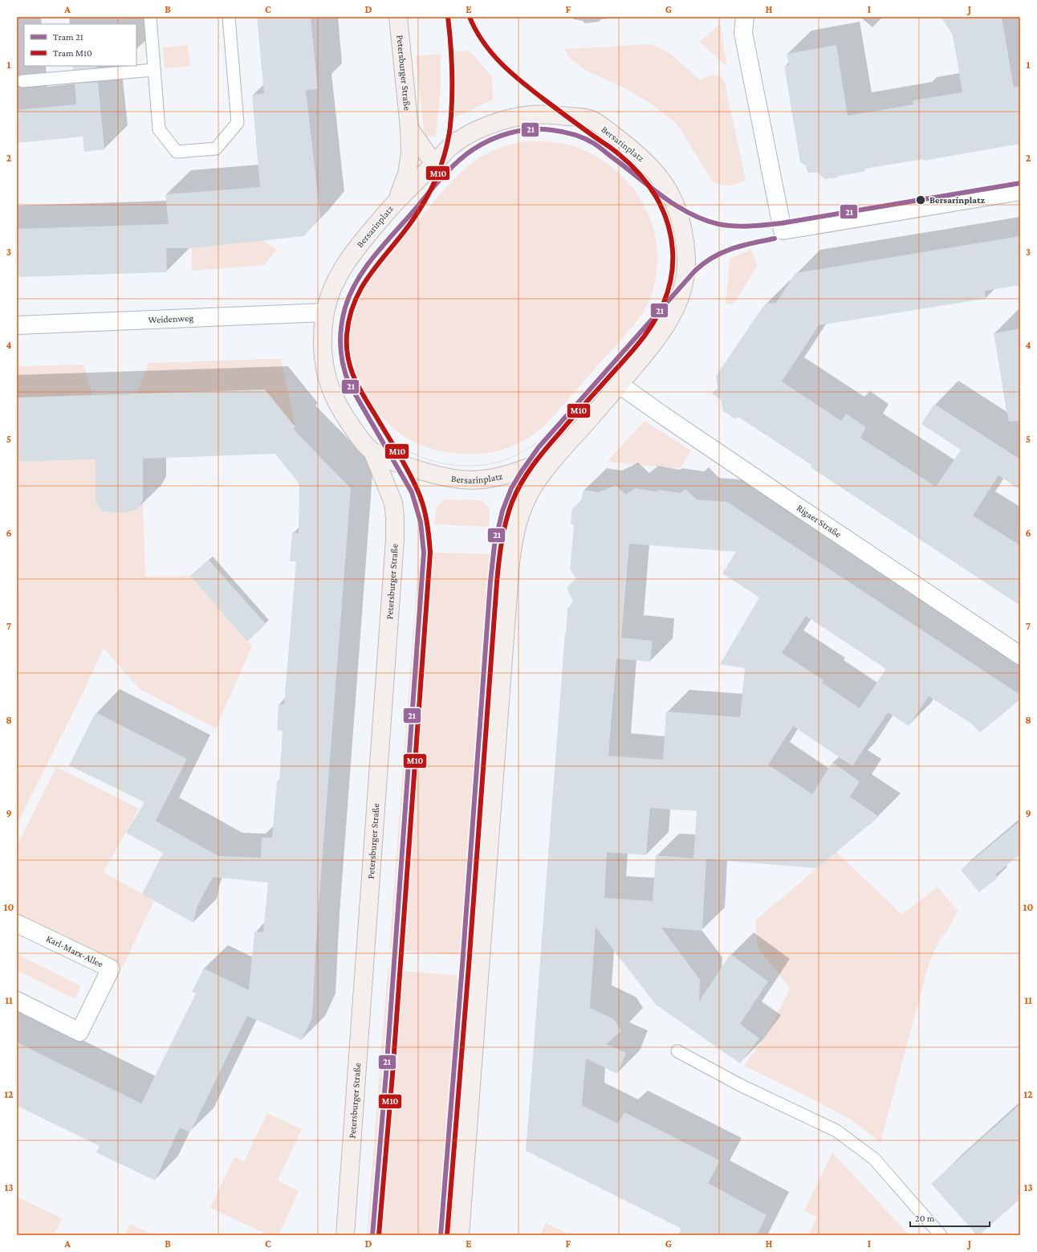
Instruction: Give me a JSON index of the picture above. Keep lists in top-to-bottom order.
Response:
{
  "streets": {
    "main road": ["Petersburger Straße", "Bersarinplatz"],
    "street": ["Weidenweg", "Rigaer Straße", "Karl-Marx-Allee"]
  },
  "crossings": [
    ["Petersburger Straße", "Bersarinplatz"],
    ["Bersarinplatz", "Weidenweg"],
    ["Bersarinplatz", "Rigaer Straße"]
  ],
  "places": ["Bersarinplatz"],
  "lines": ["tram line M10", "tram line 21"],
  "legend": ["Tram 21", "Tram M10"],
  "scale_bar": "20 m",
  "grid": {
    "columns": [
      "A",
      "B",
      "C",
      "D",
      "E",
      "F",
      "G",
      "H",
      "I",
      "J"
    ],
    "rows": [
      "1",
      "2",
      "3",
      "4",
      "5",
      "6",
      "7",
      "8",
      "9",
      "10",
      "11",
      "12",
      "13"
    ]
  }
}
